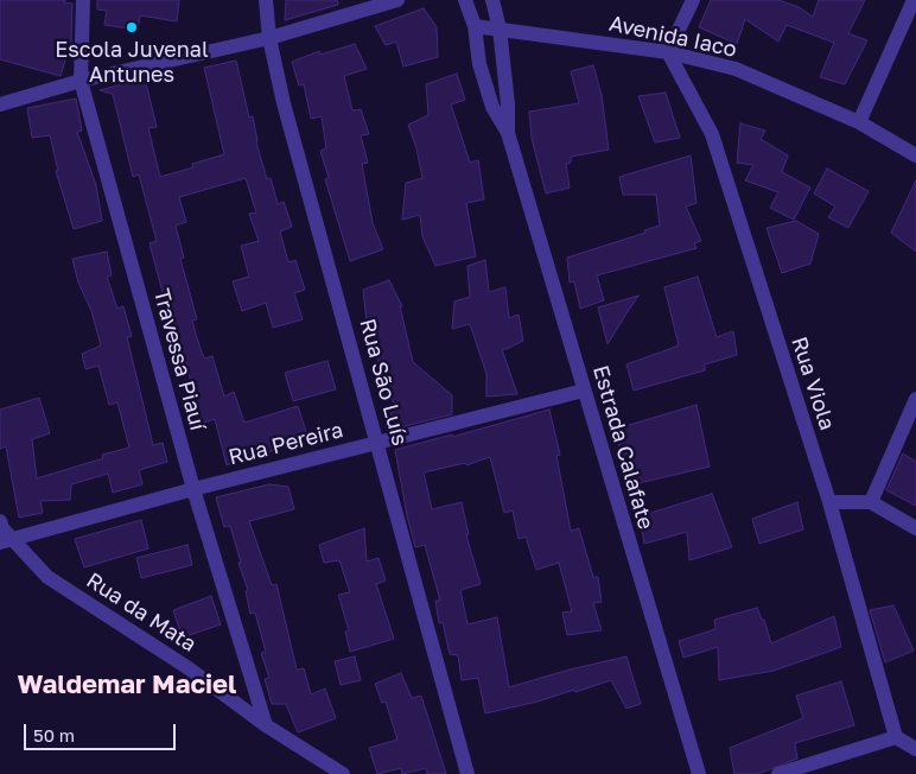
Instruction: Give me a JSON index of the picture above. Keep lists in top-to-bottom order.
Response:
{
  "streets": {
    "street": [
      "Avenida Iaco",
      "Travessa Piauí",
      "Rua São Luís",
      "Rua Viola",
      "Rua Pereira",
      "Estrada Calafate",
      "Rua da Mata"
    ]
  },
  "crossings": [
    ["Avenida Iaco", "Rua Viola"],
    ["Avenida Iaco", "Estrada Calafate"],
    ["Travessa Piauí", "Rua Pereira"],
    ["Travessa Piauí", "Rua da Mata"],
    ["Rua São Luís", "Rua Pereira"],
    ["Rua Pereira", "Estrada Calafate"],
    ["Rua Pereira", "Rua da Mata"]
  ],
  "districts": ["Waldemar Maciel"],
  "places": ["Escola Juvenal Antunes"],
  "scale_bar": "50 m"
}
